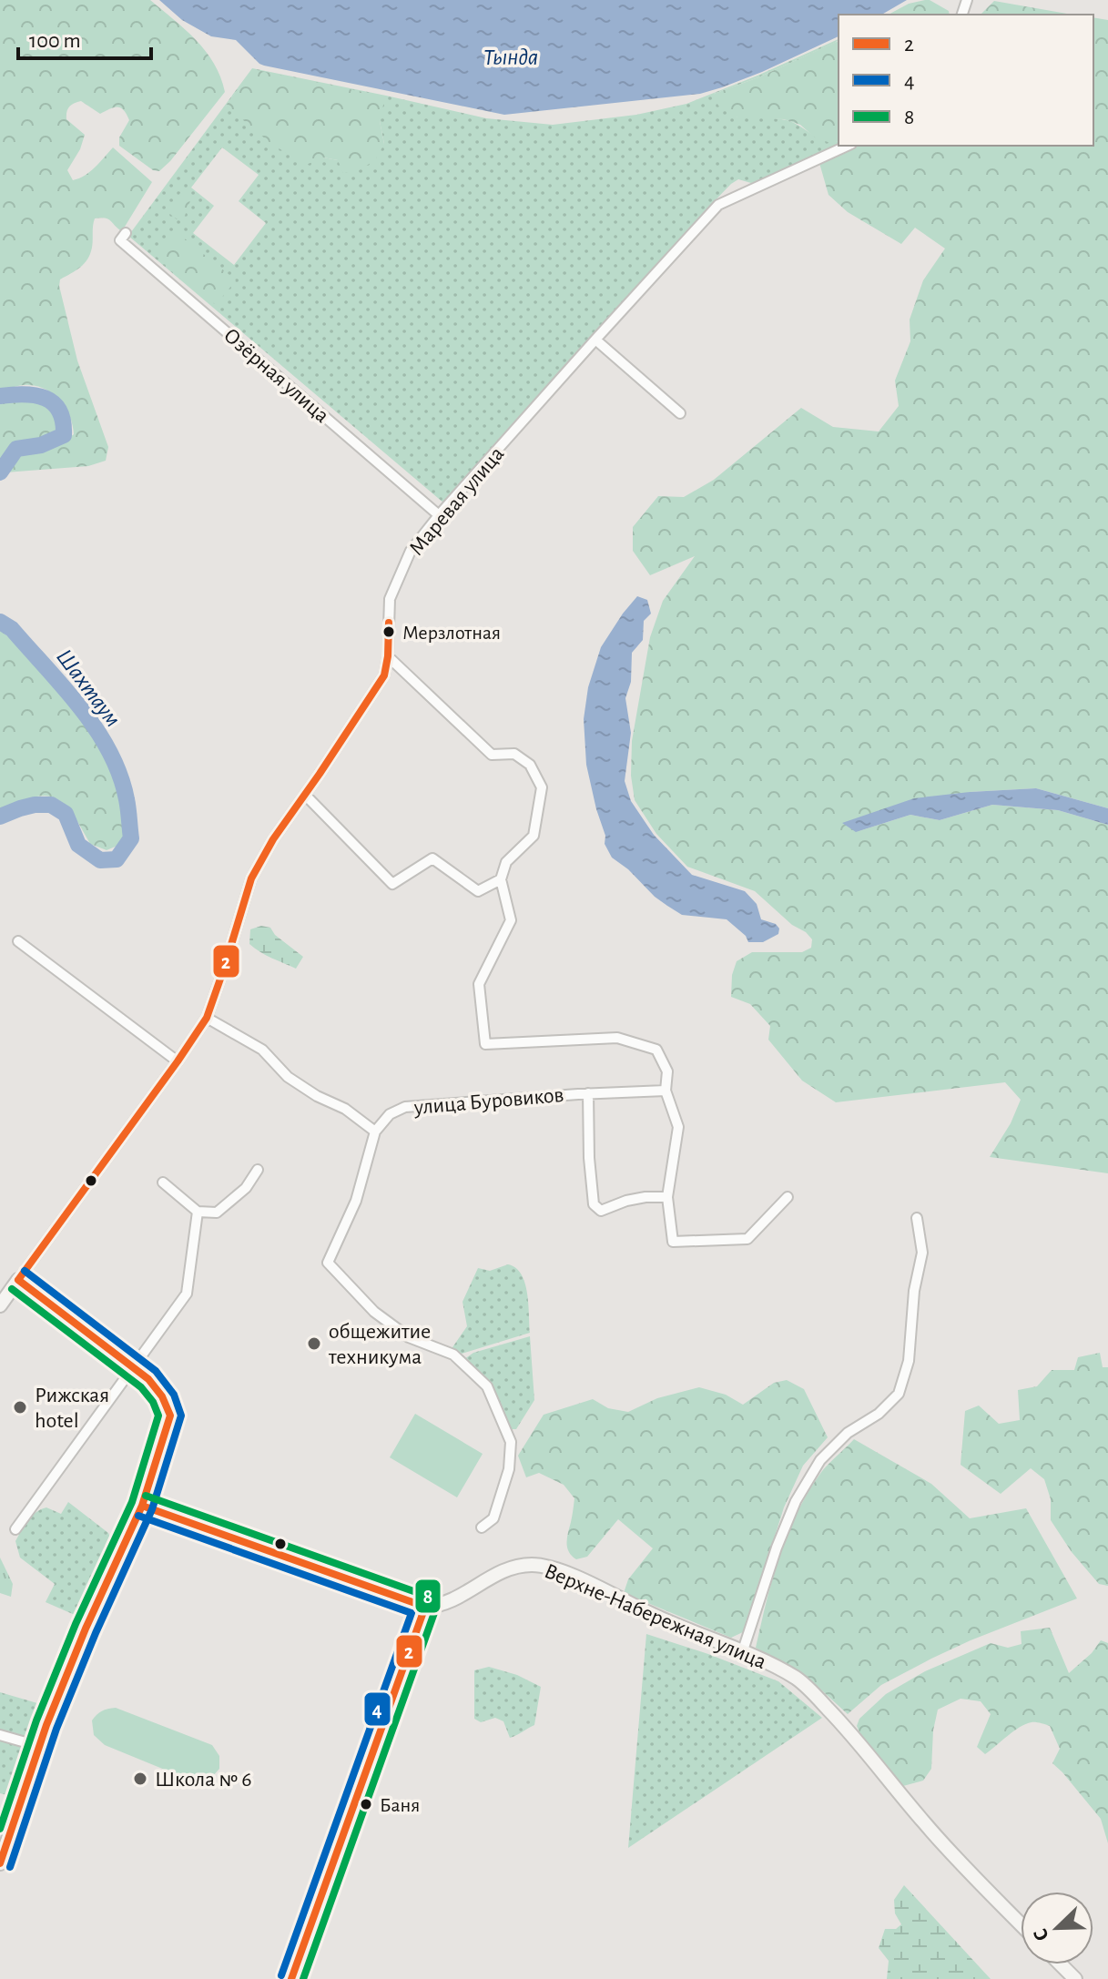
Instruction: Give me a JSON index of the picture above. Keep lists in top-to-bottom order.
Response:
{
  "streets": {
    "street": [
      "Озёрная улица",
      "Маревая улица",
      "улица Буровиков",
      "Верхне-Набережная улица"
    ]
  },
  "crossings": [
    ["Озёрная улица", "Маревая улица"]
  ],
  "water": ["Тында", "Шахтаум"],
  "places": [
    "Мерзлотная",
    "общежитие техникума",
    "Рижская hotel",
    "Школа № 6",
    "Баня"
  ],
  "lines": ["transit line 2", "transit line 4", "transit line 8"],
  "legend": ["2", "4", "8"],
  "scale_bar": "100 m",
  "north": "bottom left"
}
